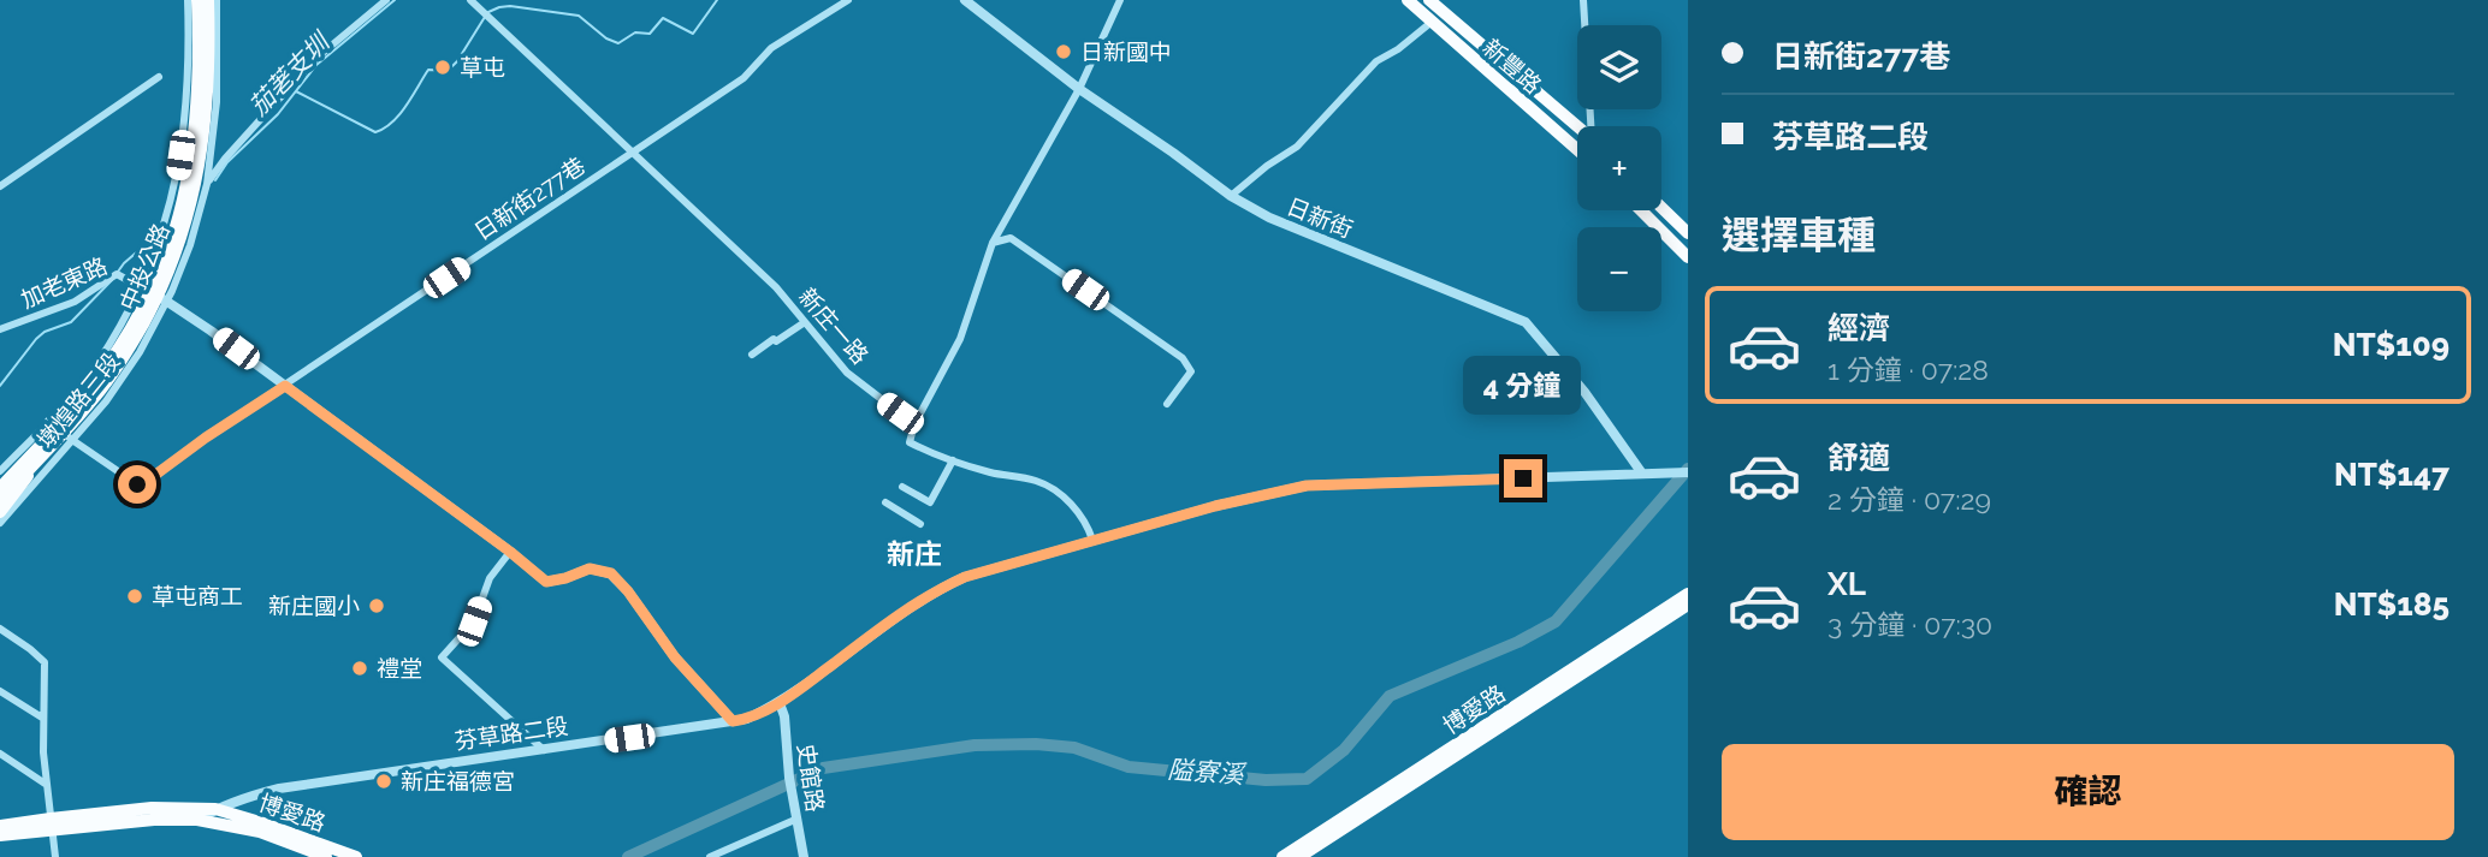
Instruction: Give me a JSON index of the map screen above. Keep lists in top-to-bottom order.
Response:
{
  "streets": {
    "main road": [
      "新豐路",
      "中投公路",
      "博愛路",
      "芬草路二段"
    ],
    "street": [
      "日新街277巷",
      "日新街",
      "加老東路",
      "新庄一路",
      "墩煌路三段",
      "史館路"
    ]
  },
  "crossings": [
    ["日新街277巷", "新庄一路"],
    ["日新街277巷", "墩煌路三段"],
    ["日新街", "芬草路二段"],
    ["加老東路", "墩煌路三段"],
    ["新庄一路", "芬草路二段"],
    ["博愛路", "芬草路二段"],
    ["芬草路二段", "史館路"]
  ],
  "districts": ["新庄"],
  "water": ["茄荖支圳", "隘寮溪"],
  "places": [
    "日新國中",
    "草屯",
    "草屯商工",
    "新庄國小",
    "禮堂",
    "新庄福德宮"
  ],
  "page": {
    "banner": ["日新街277巷", "芬草路二段"],
    "map_buttons": ["+", "−"],
    "heading": "選擇車種",
    "list": [
      {
        "name": "經濟",
        "note": "1 分鐘 · 07:28",
        "value": "NT$109"
      },
      {
        "name": "舒適",
        "note": "2 分鐘 · 07:29",
        "value": "NT$147"
      },
      {
        "name": "XL",
        "note": "3 分鐘 · 07:30",
        "value": "NT$185"
      }
    ],
    "bubble": "4 分鐘",
    "buttons": "確認"
  }
}
